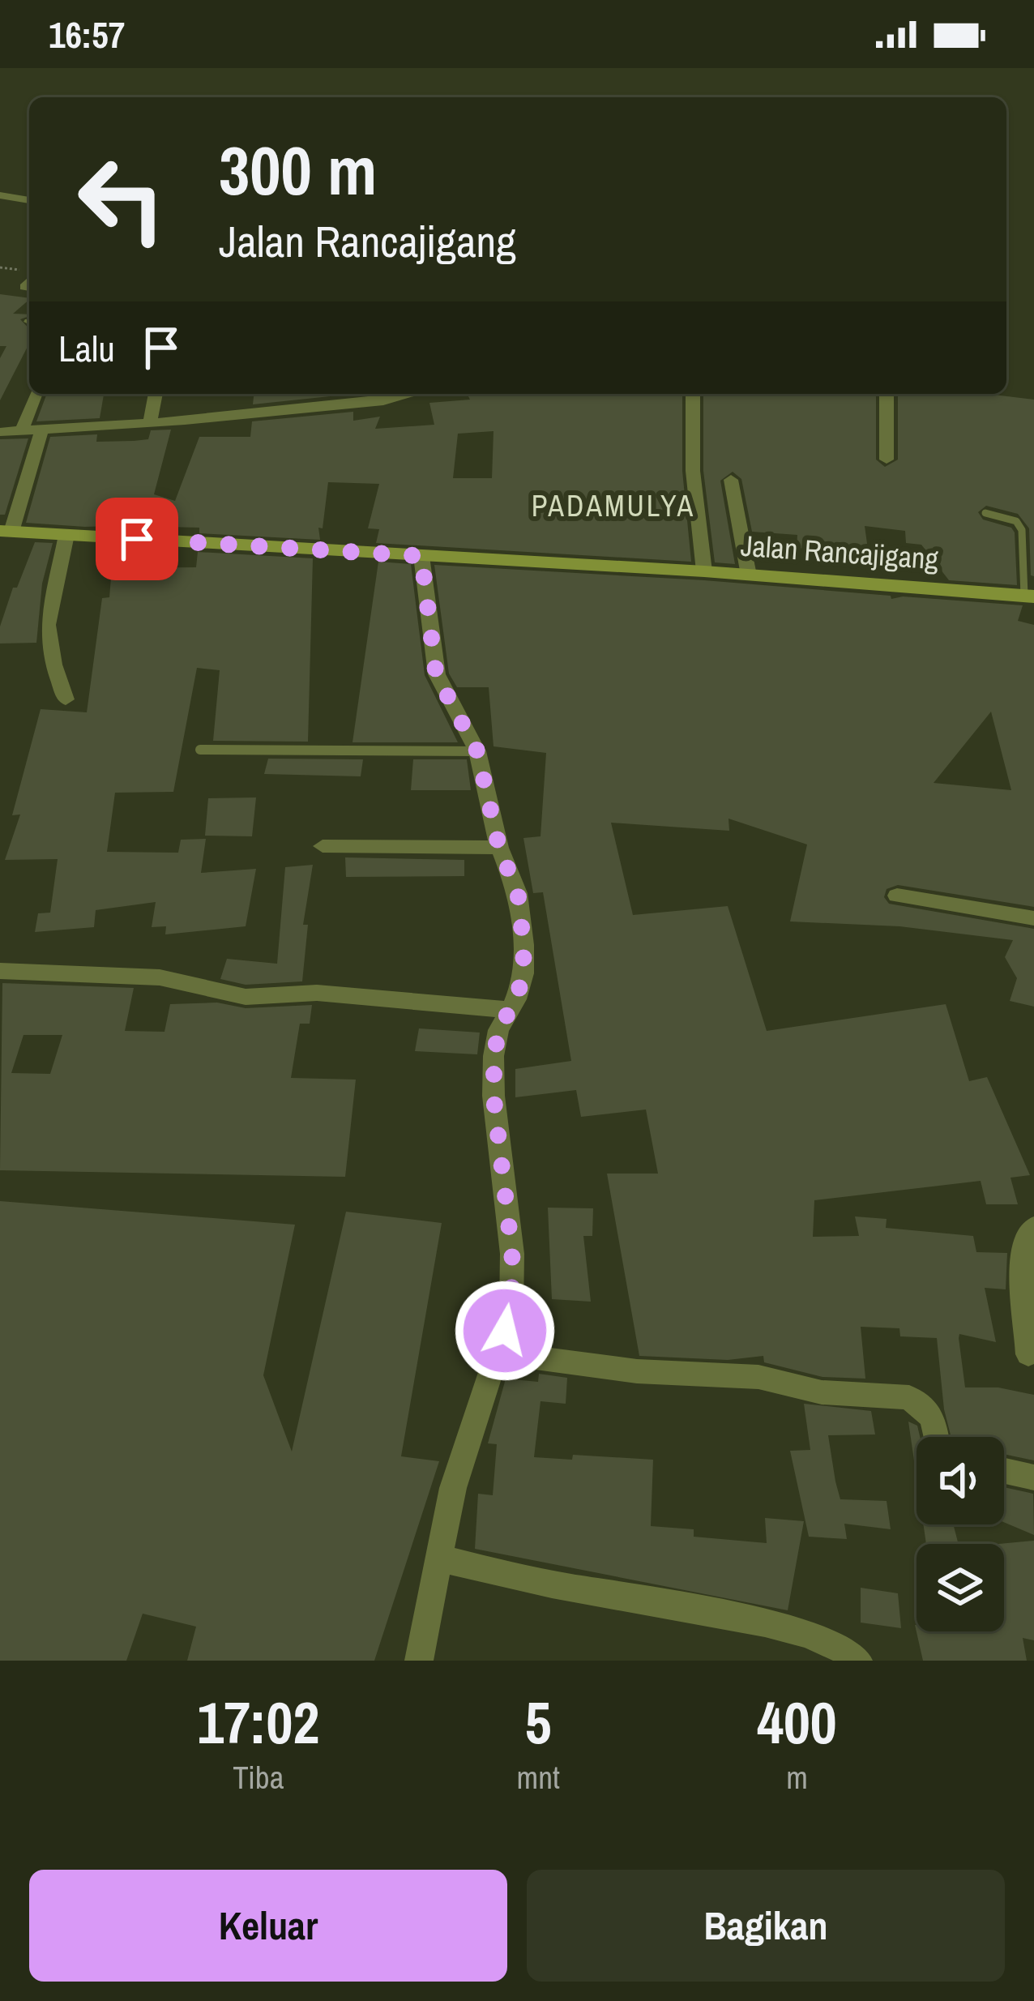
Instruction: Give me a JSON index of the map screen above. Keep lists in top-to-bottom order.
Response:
{
  "streets": {
    "main road": ["Jalan Rancajigang"]
  },
  "districts": ["PADAMULYA"],
  "page": {
    "status": "16:57",
    "turn": ["300 m", "Jalan Rancajigang"],
    "then": "Lalu",
    "eta": [
      "17:02",
      "Tiba",
      "5",
      "mnt",
      "400",
      "m"
    ],
    "buttons": ["Keluar", "Bagikan"]
  }
}
